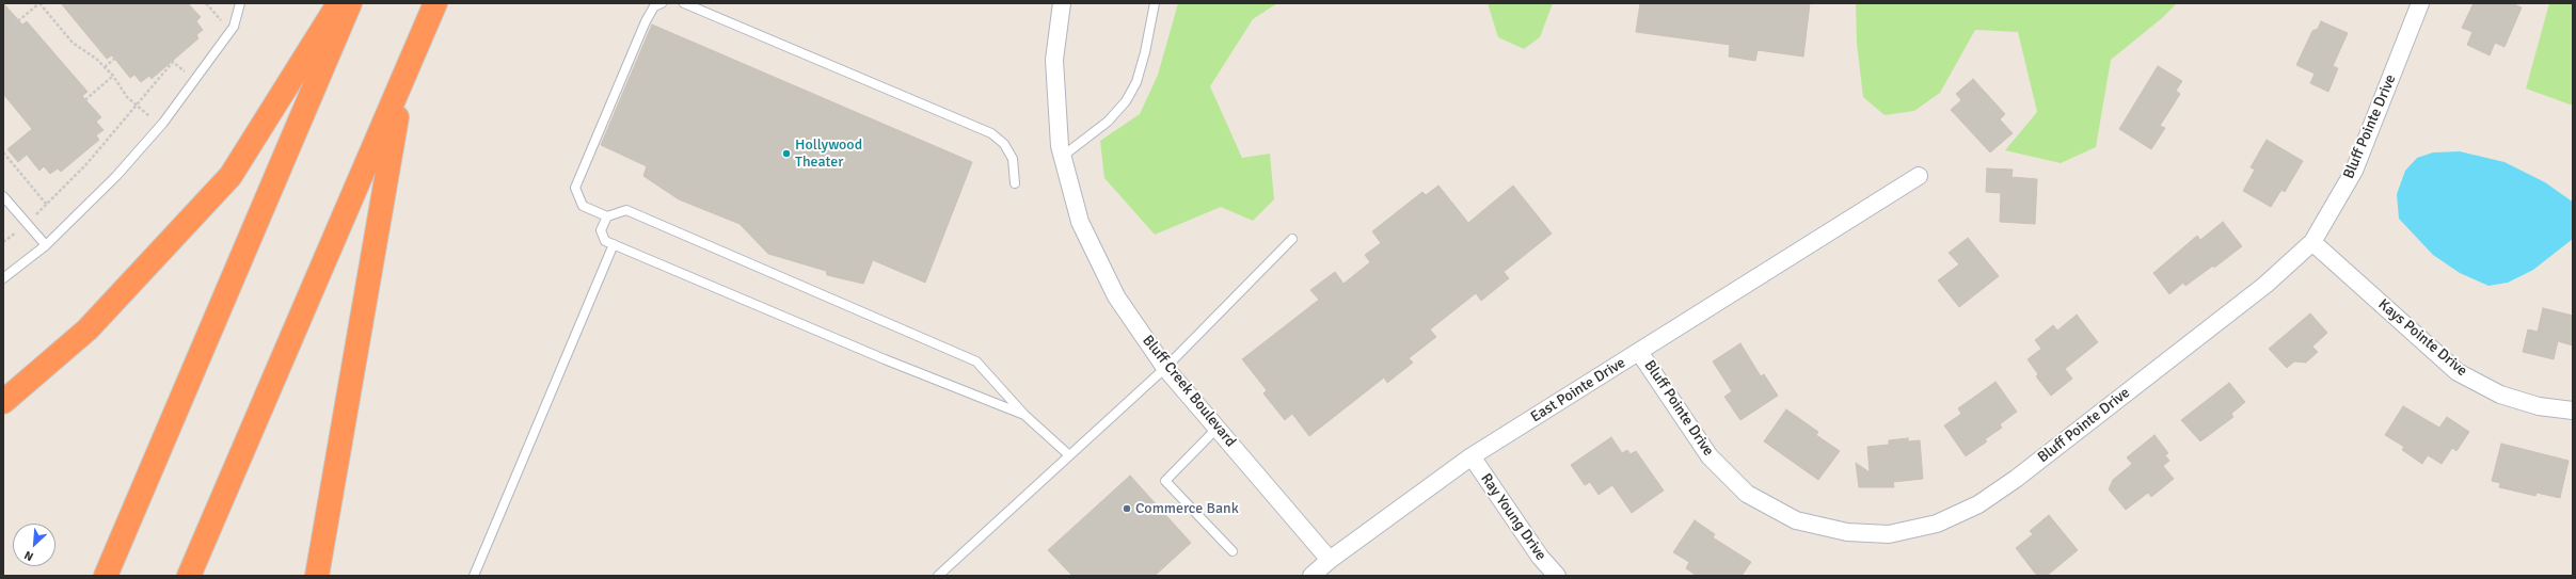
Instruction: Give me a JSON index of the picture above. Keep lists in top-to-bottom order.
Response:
{
  "streets": {
    "street": [
      "Bluff Pointe Drive",
      "Kays Pointe Drive",
      "East Pointe Drive",
      "Bluff Creek Boulevard",
      "Ray Young Drive"
    ]
  },
  "crossings": [
    ["Bluff Pointe Drive", "Kays Pointe Drive"],
    ["Bluff Pointe Drive", "East Pointe Drive"],
    ["East Pointe Drive", "Bluff Creek Boulevard"],
    ["East Pointe Drive", "Ray Young Drive"]
  ],
  "places": ["Hollywood Theater", "Commerce Bank"],
  "north": "bottom left"
}
